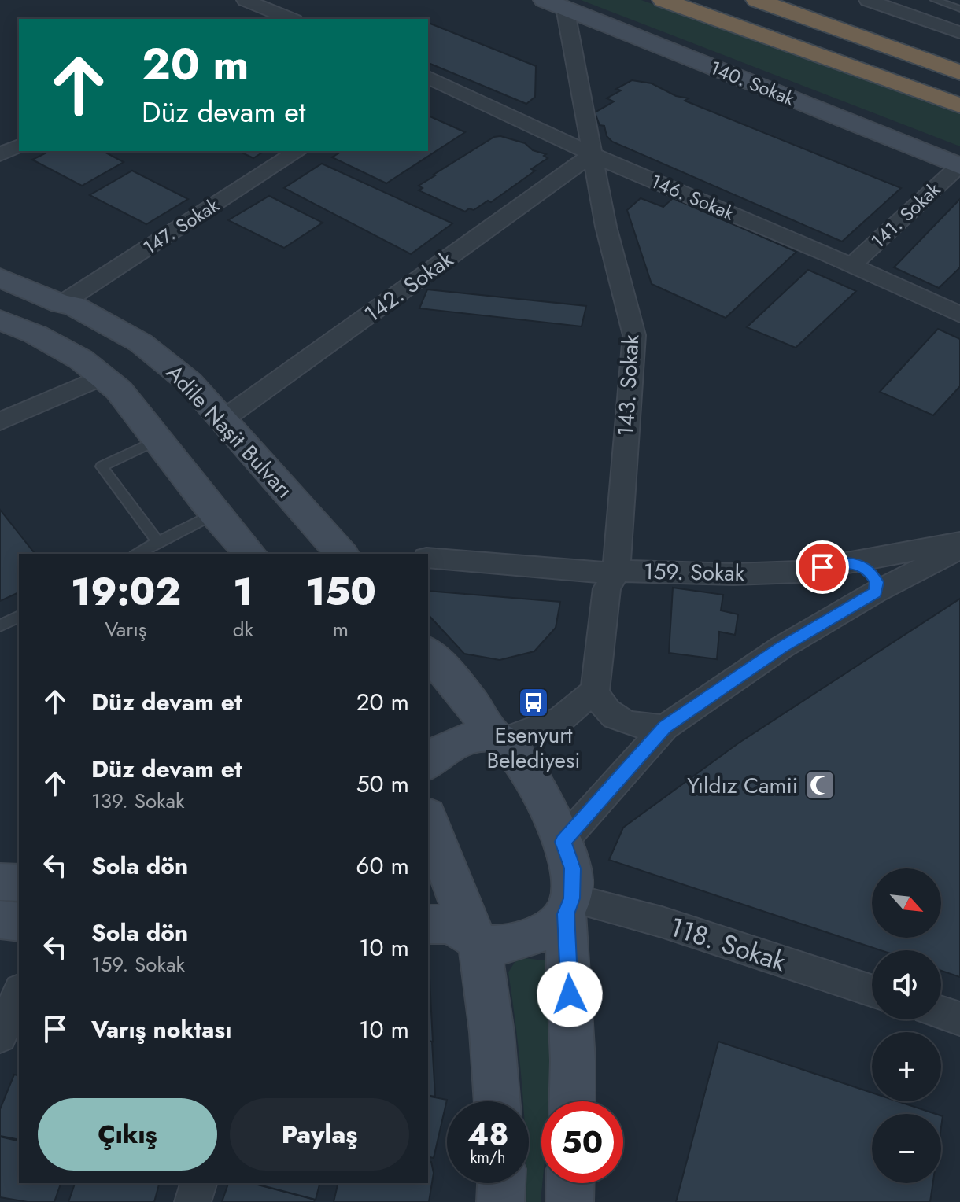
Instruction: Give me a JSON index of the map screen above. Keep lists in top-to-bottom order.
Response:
{
  "streets": {
    "main road": ["140. Sokak", "Adile Naşit Bulvarı"],
    "street": [
      "146. Sokak",
      "141. Sokak",
      "147. Sokak",
      "142. Sokak",
      "143. Sokak",
      "159. Sokak",
      "118. Sokak"
    ]
  },
  "crossings": [
    ["140. Sokak", "141. Sokak"],
    ["140. Sokak", "143. Sokak"],
    ["146. Sokak", "141. Sokak"],
    ["146. Sokak", "142. Sokak"],
    ["146. Sokak", "143. Sokak"],
    ["147. Sokak", "Adile Naşit Bulvarı"],
    ["142. Sokak", "143. Sokak"],
    ["142. Sokak", "Adile Naşit Bulvarı"],
    ["143. Sokak", "159. Sokak"]
  ],
  "places": {
    "bus stop": ["Esenyurt Belediyesi"],
    "mosque": ["Yıldız Camii"]
  },
  "north": "bottom right",
  "page": {
    "turn": ["20 m", "Düz devam et"],
    "eta": [
      "19:02",
      "Varış",
      "1",
      "dk",
      "150",
      "m"
    ],
    "list": [
      {
        "name": "Düz devam et",
        "value": "20 m"
      },
      {
        "name": "Düz devam et",
        "note": "139. Sokak",
        "value": "50 m"
      },
      {
        "name": "Sola dön",
        "value": "60 m"
      },
      {
        "name": "Sola dön",
        "note": "159. Sokak",
        "value": "10 m"
      },
      {
        "name": "Varış noktası",
        "value": "10 m"
      }
    ],
    "map_buttons": ["+", "−"],
    "buttons": ["Çıkış", "Paylaş"],
    "speed": "48 km/h",
    "limit": "50"
  }
}
